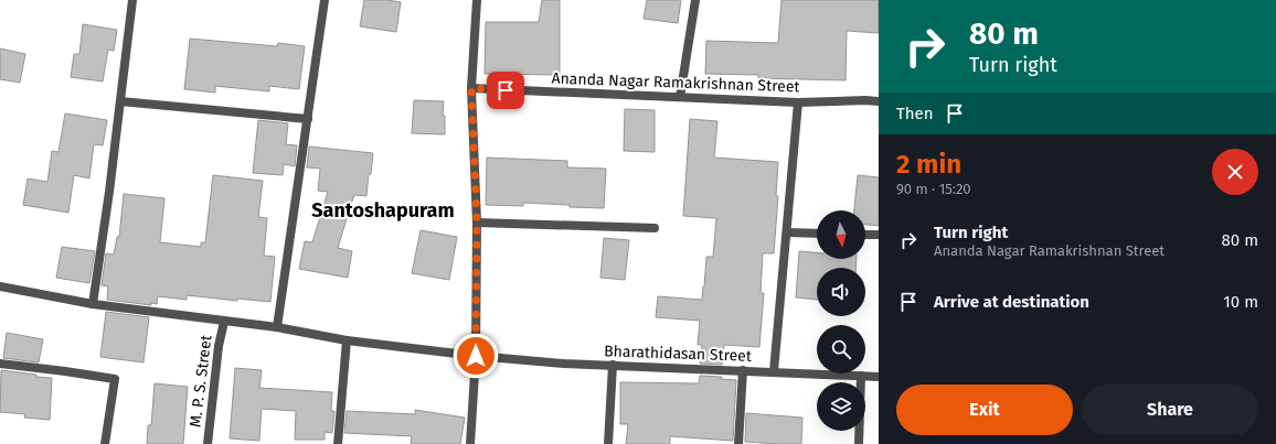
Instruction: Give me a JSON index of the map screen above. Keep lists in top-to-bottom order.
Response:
{
  "streets": {
    "street": ["Ananda Nagar Ramakrishnan Street", "Bharathidasan Street", "M. P. S. Street"]
  },
  "crossings": [
    ["Bharathidasan Street", "M. P. S. Street"]
  ],
  "districts": ["Santoshapuram"],
  "north": "bottom",
  "page": {
    "turn": ["80 m", "Turn right"],
    "then": "Then",
    "heading": ["2 min", "90 m · 15:20"],
    "list": [
      {
        "name": "Turn right",
        "note": "Ananda Nagar Ramakrishnan Street",
        "value": "80 m"
      },
      {
        "name": "Arrive at destination",
        "value": "10 m"
      }
    ],
    "buttons": ["Exit", "Share"]
  }
}
